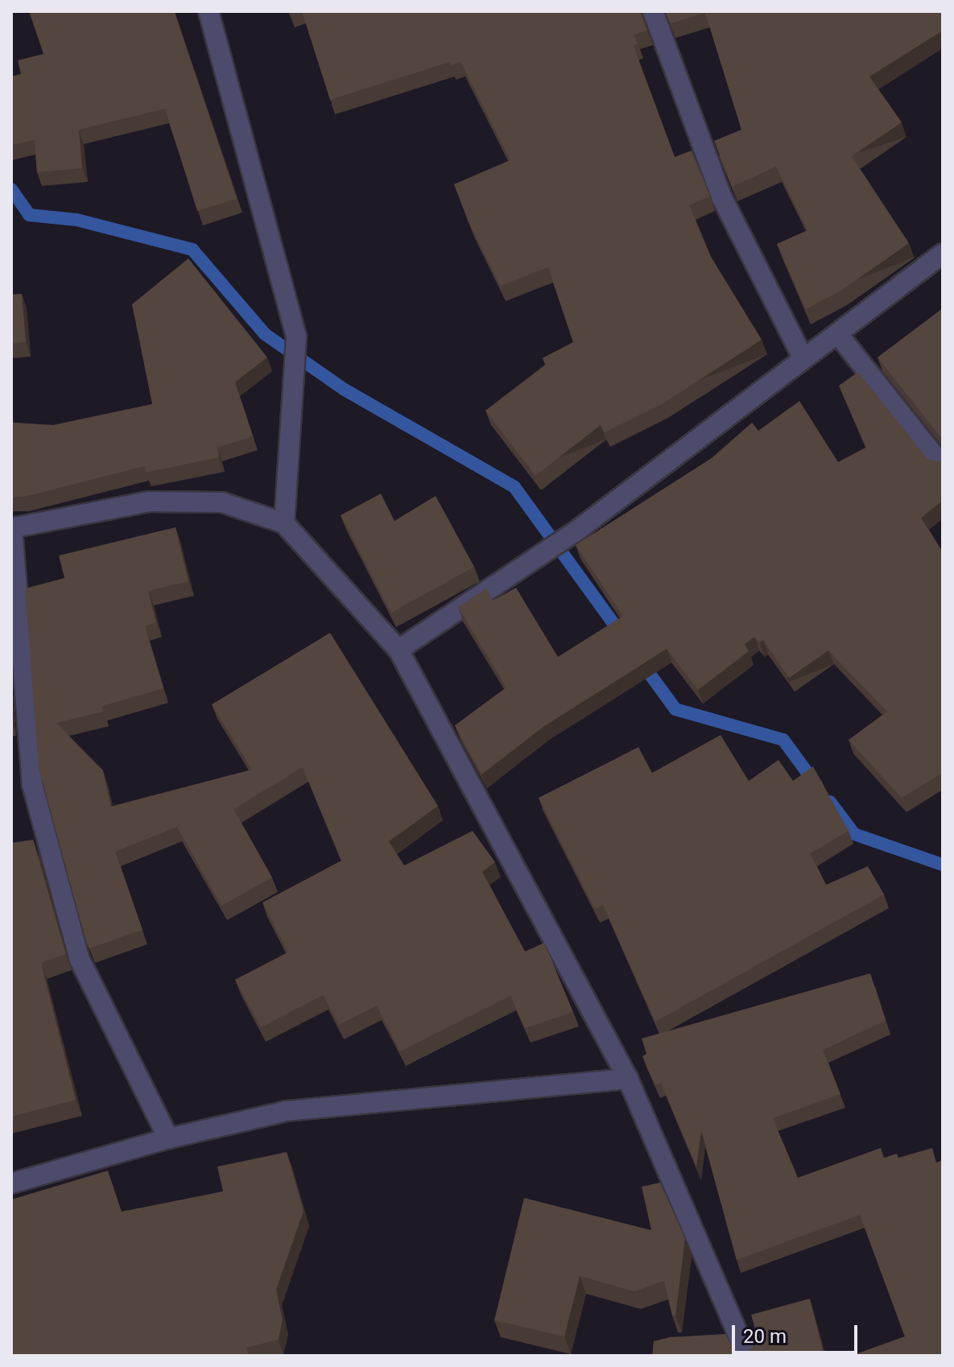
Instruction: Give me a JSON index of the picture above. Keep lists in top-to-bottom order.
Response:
{
  "scale_bar": "20 m"
}
